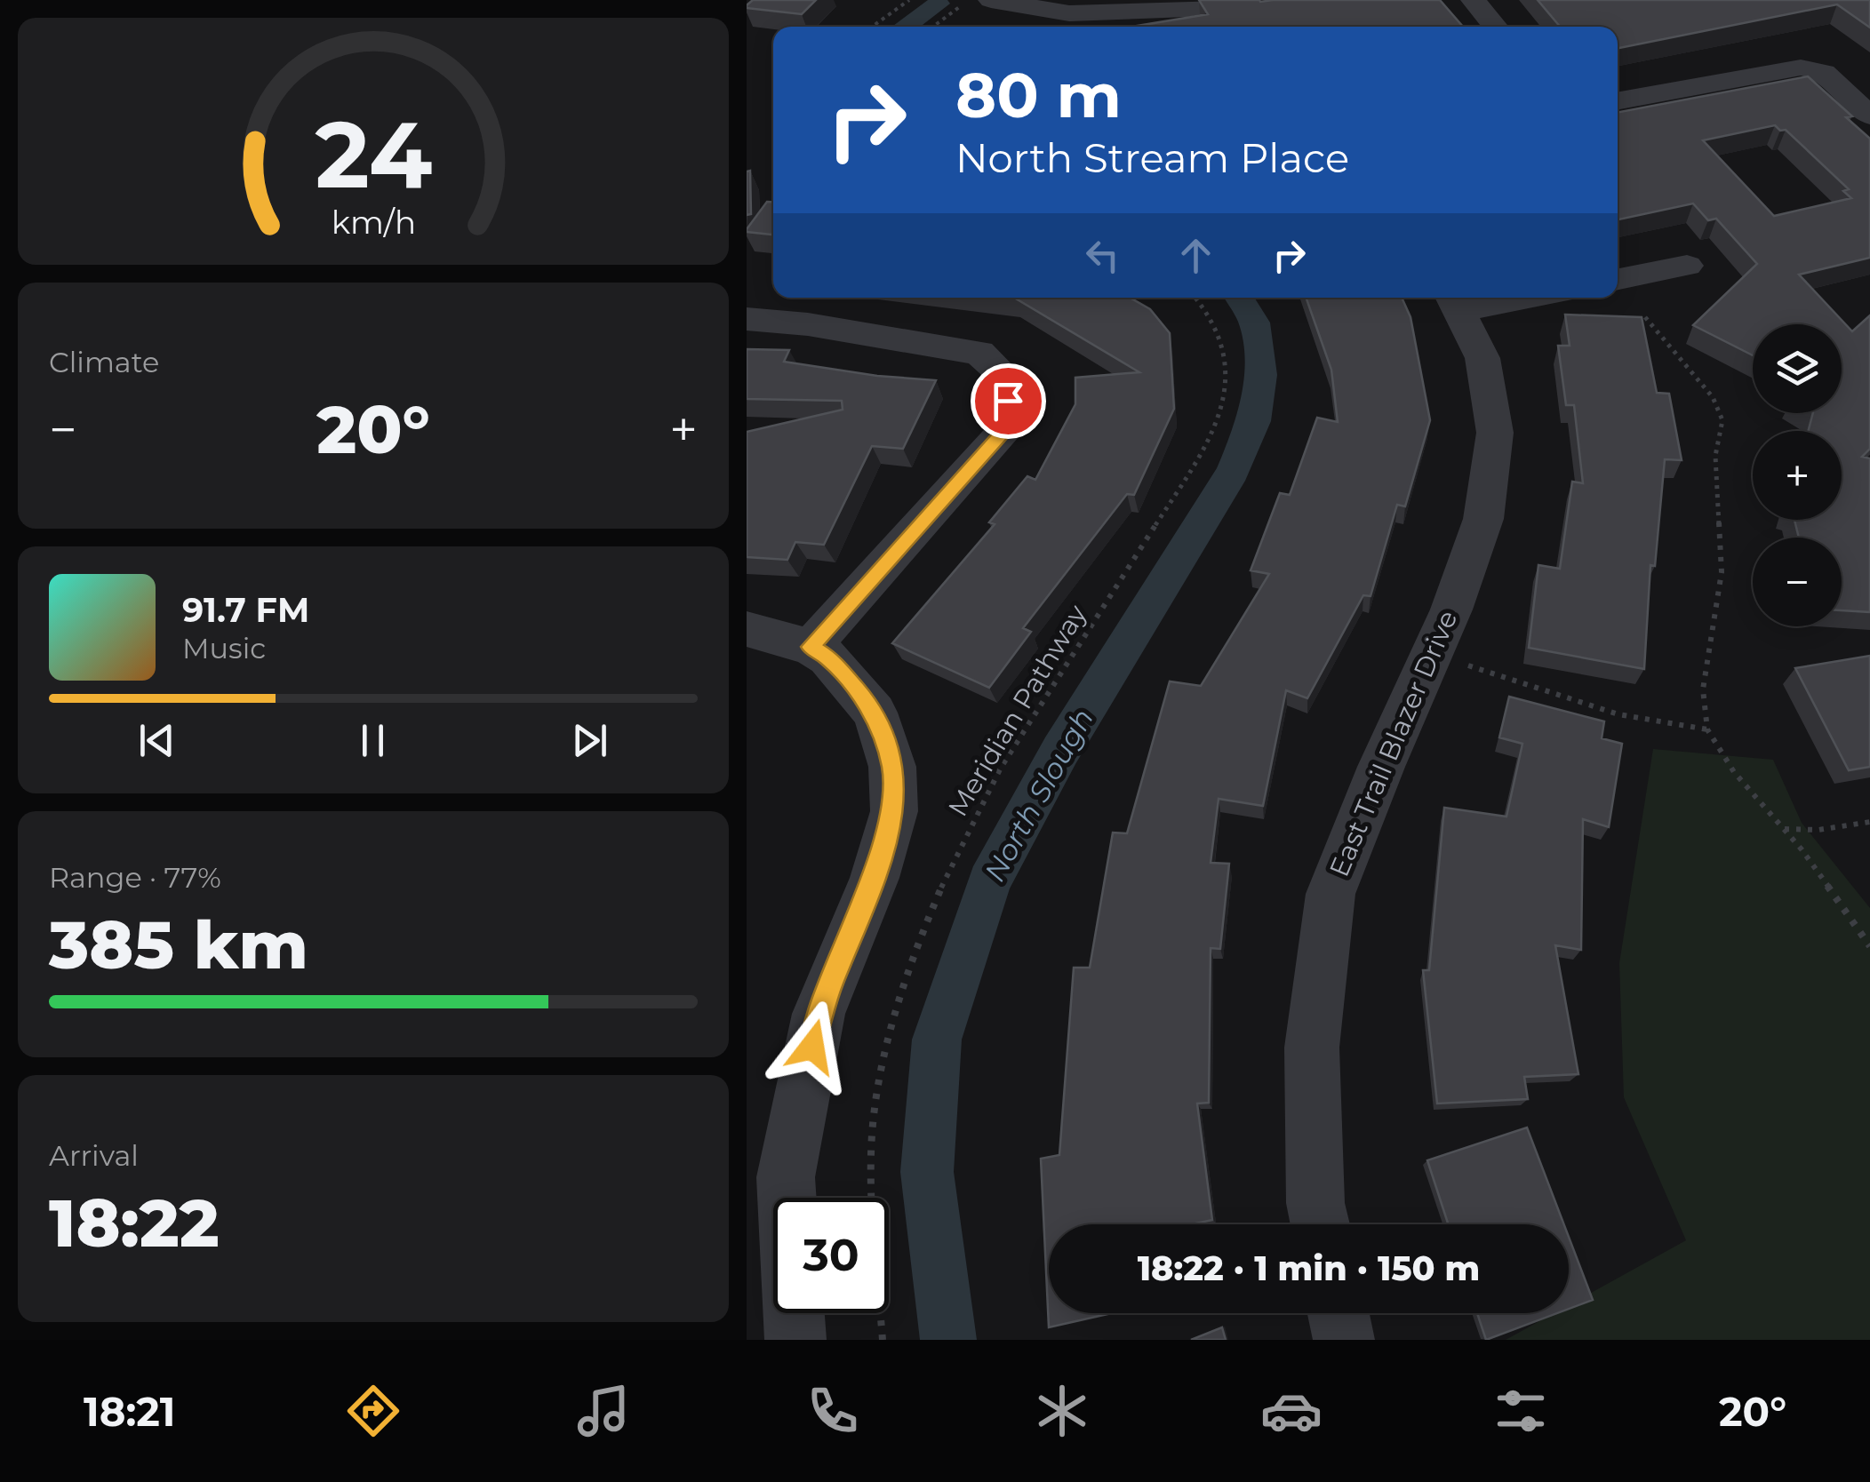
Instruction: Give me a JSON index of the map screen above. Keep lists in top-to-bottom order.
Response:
{
  "streets": {
    "street": ["East Trail Blazer Drive"],
    "path": ["Meridian Pathway"]
  },
  "water": ["North Slough"],
  "page": {
    "turn": ["80 m", "North Stream Place"],
    "tile": [
      "Climate",
      ["Range · 77%", "385 km"],
      ["Arrival", "18:22"]
    ],
    "map_buttons": ["+", "−"],
    "heat": ["−", "20°", "+"],
    "song": ["91.7 FM", "Music"],
    "limit": "30",
    "trip": "18:22 · 1 min · 150 m",
    "tabs": ["18:21", "20°"],
    "gauge": ["24", "km/h"]
  }
}
